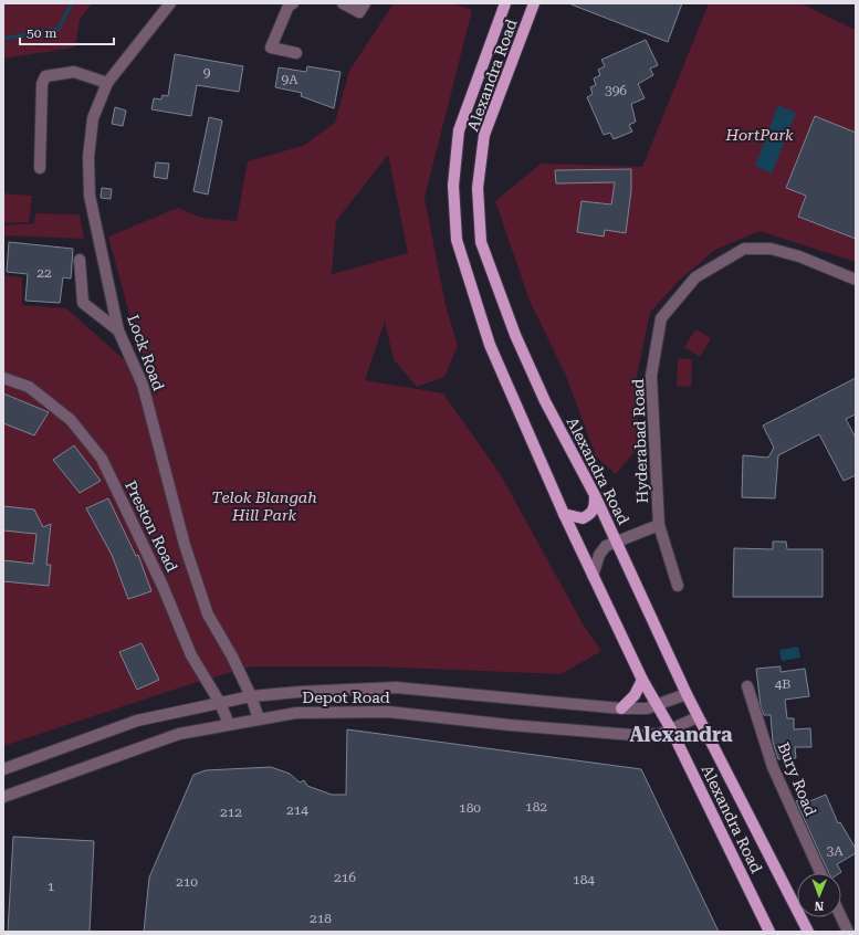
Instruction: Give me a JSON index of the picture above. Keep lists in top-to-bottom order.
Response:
{
  "streets": {
    "main road": ["Alexandra Road"],
    "street": [
      "Lock Road",
      "Hyderabad Road",
      "Preston Road",
      "Depot Road",
      "Bury Road"
    ]
  },
  "crossings": [
    ["Alexandra Road", "Hyderabad Road"],
    ["Alexandra Road", "Depot Road"],
    ["Lock Road", "Depot Road"],
    ["Preston Road", "Depot Road"]
  ],
  "districts": ["Alexandra"],
  "parks": ["HortPark", "Telok Blangah Hill Park"],
  "house_numbers": [
    "9",
    "9A",
    "396",
    "22",
    "4B",
    "182",
    "180",
    "214",
    "212",
    "3A",
    "216",
    "184",
    "210",
    "1",
    "218"
  ],
  "scale_bar": "50 m",
  "north": "bottom"
}
